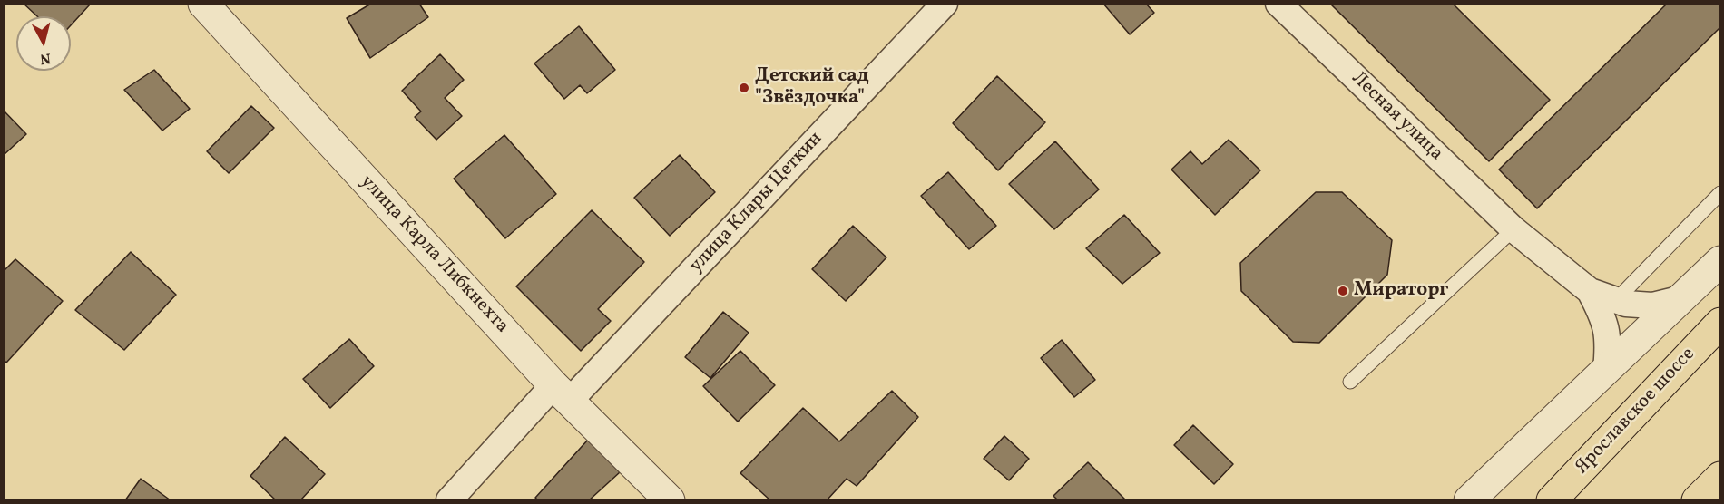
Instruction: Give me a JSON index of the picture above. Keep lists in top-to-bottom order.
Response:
{
  "streets": {
    "highway": ["Ярославское шоссе"],
    "street": ["Лесная улица", "улица Клары Цеткин", "улица Карла Либкнехта"]
  },
  "crossings": [
    ["улица Клары Цеткин", "улица Карла Либкнехта"]
  ],
  "places": ["Детский сад \"Звёздочка\"", "Мираторг"],
  "north": "bottom"
}
